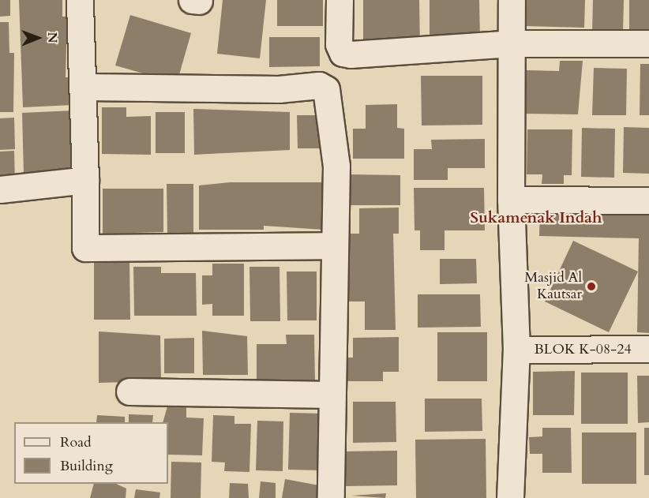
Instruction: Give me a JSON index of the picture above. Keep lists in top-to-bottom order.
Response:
{
  "streets": {
    "street": ["BLOK K-08-24"]
  },
  "districts": ["Sukamenak Indah"],
  "places": ["Masjid Al Kautsar"],
  "legend": ["Road", "Building"],
  "north": "right"
}
